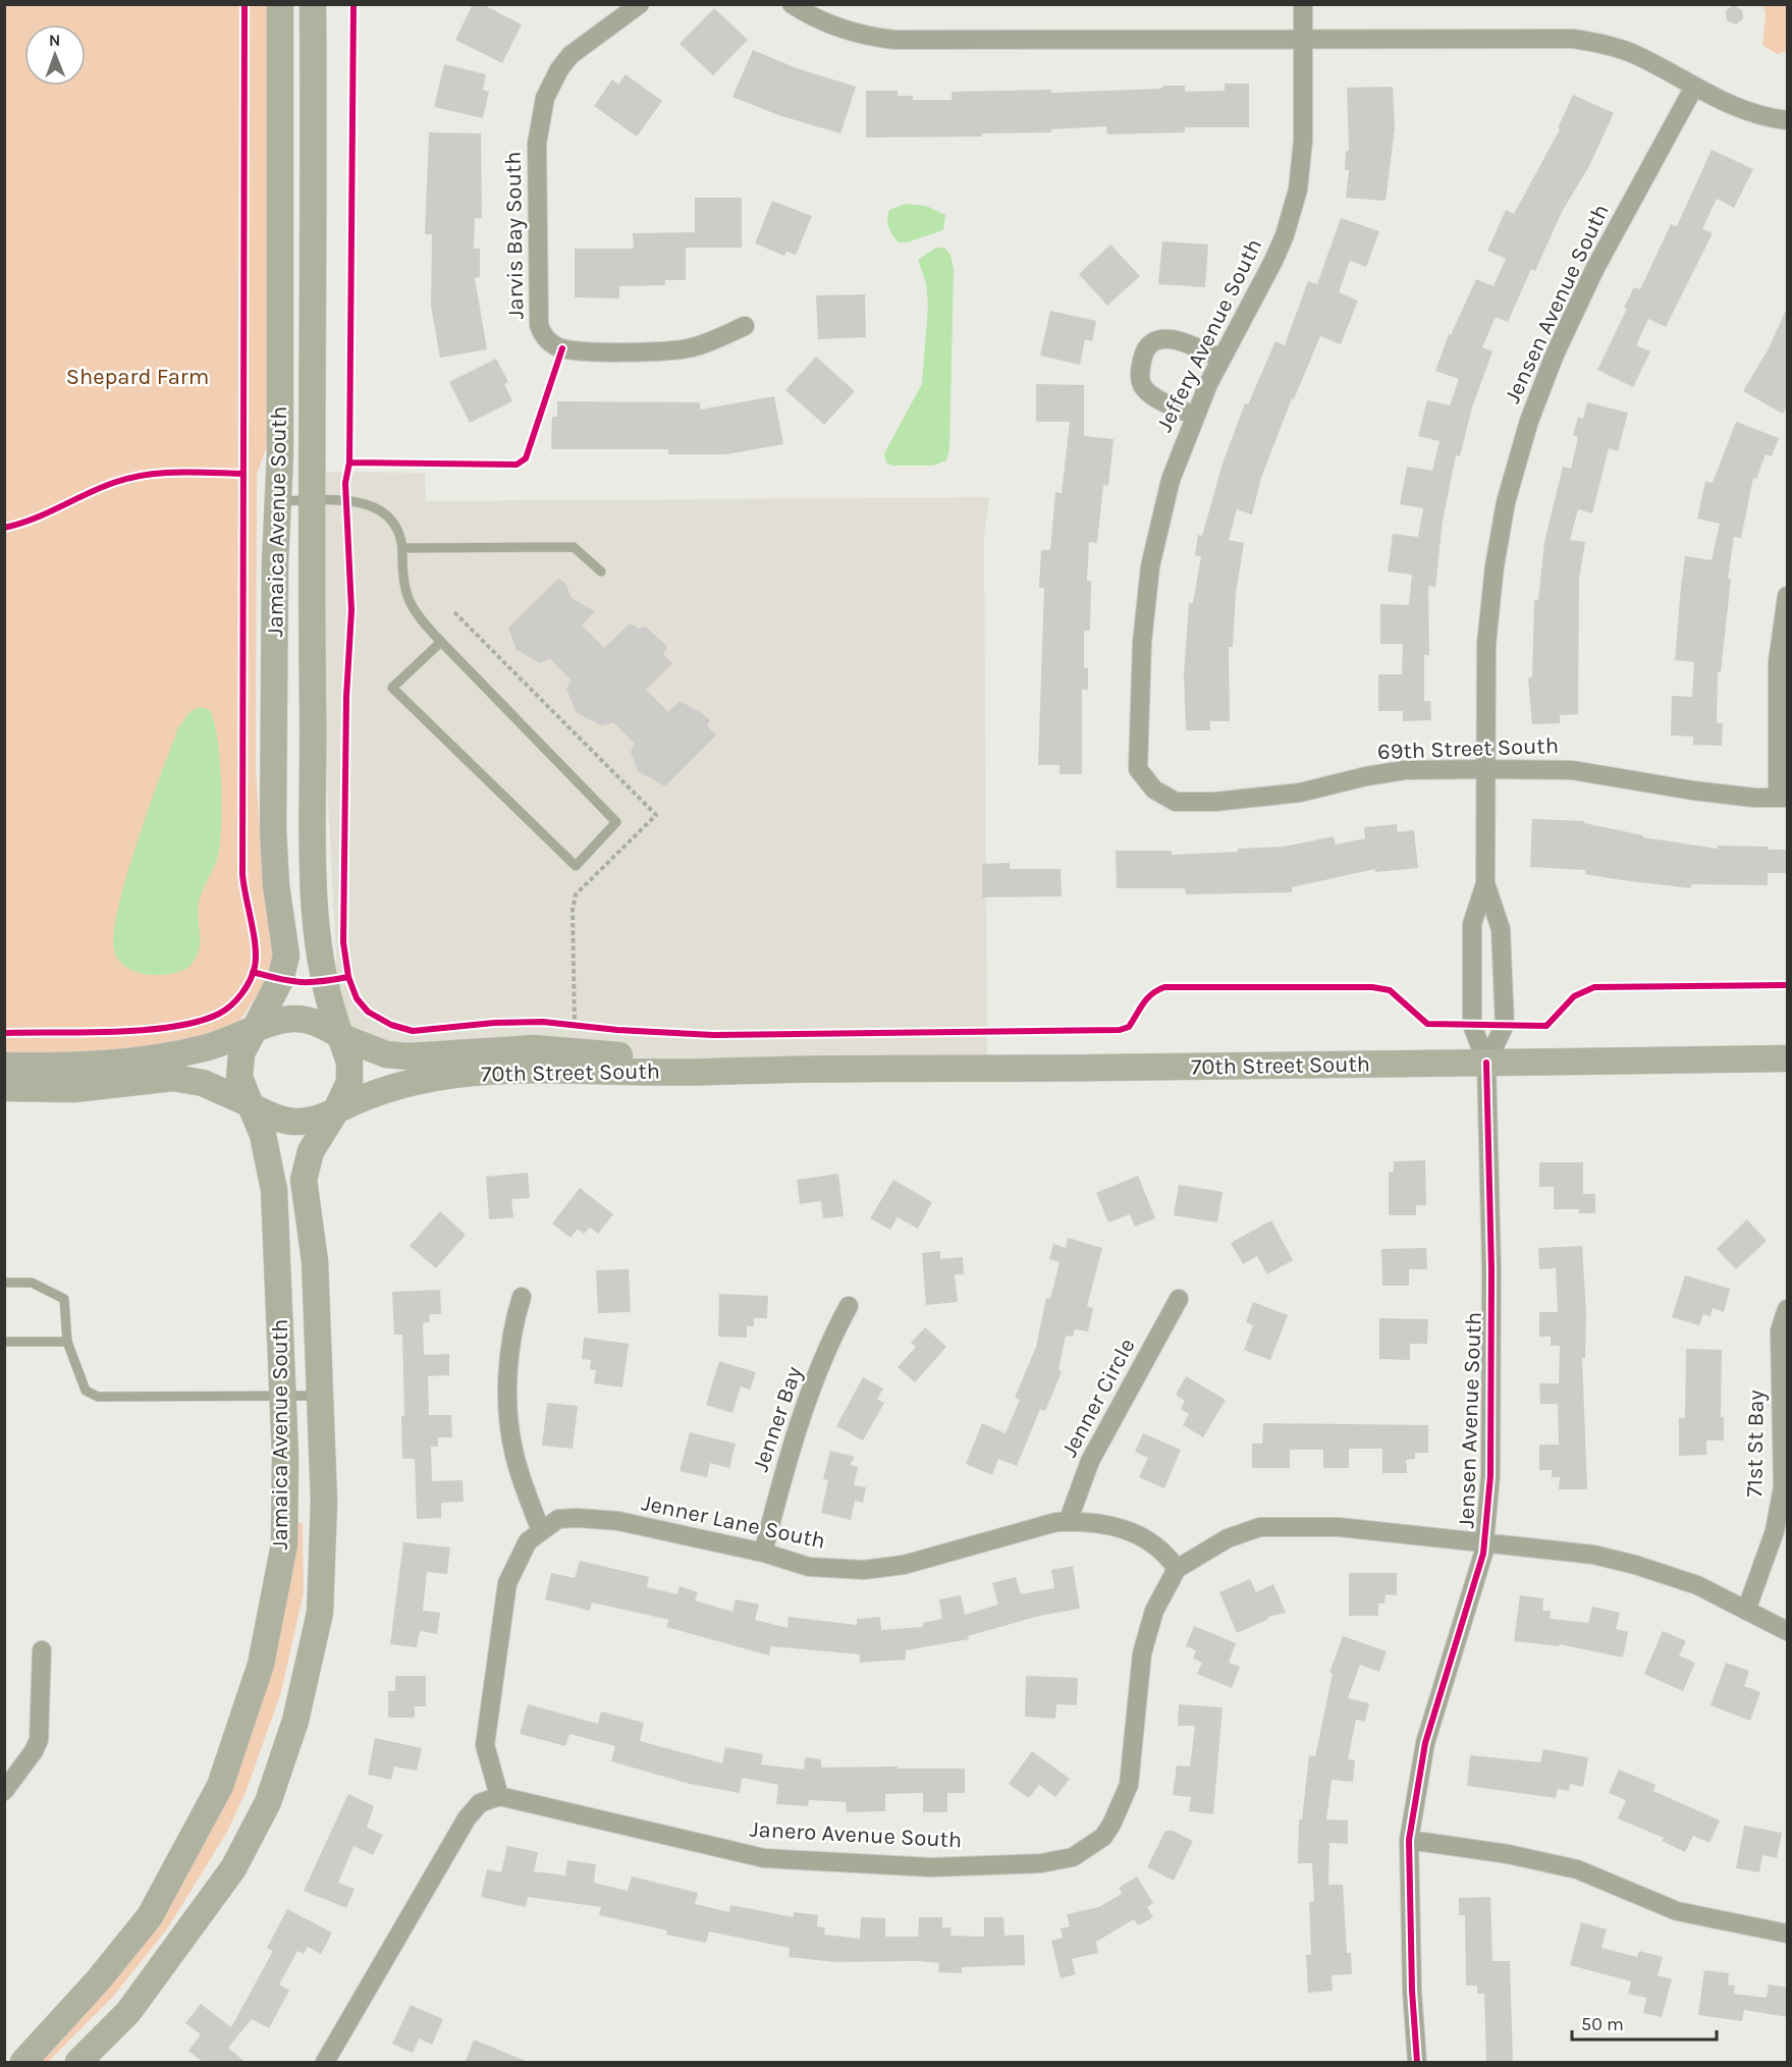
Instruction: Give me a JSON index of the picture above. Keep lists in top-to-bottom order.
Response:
{
  "streets": {
    "street": [
      "Jarvis Bay South",
      "Jensen Avenue South",
      "Jeffery Avenue South",
      "Jamaica Avenue South",
      "69th Street South",
      "70th Street South",
      "Jenner Circle",
      "Jenner Bay",
      "71st St Bay",
      "Jenner Lane South",
      "Janero Avenue South"
    ]
  },
  "crossings": [
    ["Jensen Avenue South", "69th Street South"],
    ["Jensen Avenue South", "70th Street South"],
    ["Jeffery Avenue South", "69th Street South"],
    ["Jamaica Avenue South", "70th Street South"],
    ["Jenner Circle", "Jenner Lane South"],
    ["Jenner Bay", "Jenner Lane South"],
    ["Jenner Lane South", "Janero Avenue South"]
  ],
  "parks": ["Shepard Farm"],
  "scale_bar": "50 m",
  "north": "top"
}
